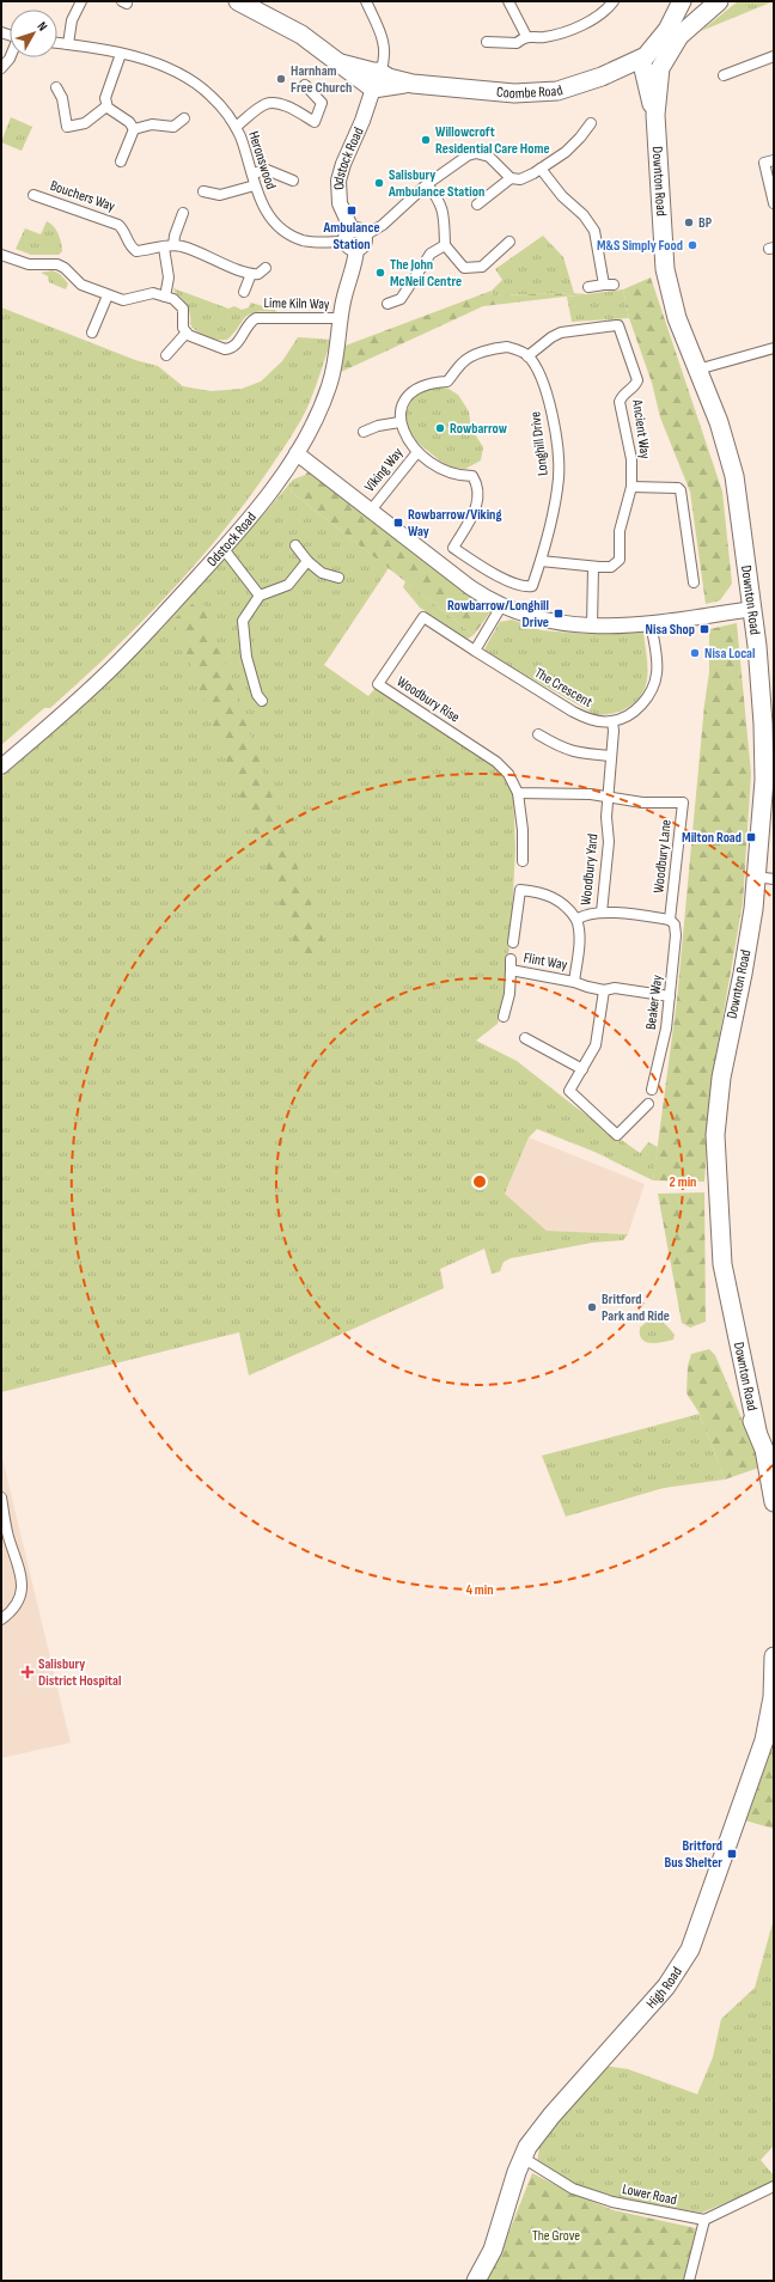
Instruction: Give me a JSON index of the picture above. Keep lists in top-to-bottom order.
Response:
{
  "streets": {
    "highway": ["Coombe Road", "Downton Road", "High Road"],
    "street": [
      "Odstock Road",
      "Heronswood",
      "Bouchers Way",
      "Lime Kiln Way",
      "Ancient Way",
      "Longhill Drive",
      "Viking Way",
      "The Crescent",
      "Woodbury Rise",
      "Woodbury Lane",
      "Woodbury Yard",
      "Flint Way",
      "Beaker Way",
      "Lower Road"
    ]
  },
  "crossings": [
    ["Coombe Road", "Odstock Road"],
    ["Coombe Road", "Downton Road"],
    ["Odstock Road", "Heronswood"],
    ["Odstock Road", "Lime Kiln Way"],
    ["Ancient Way", "Longhill Drive"],
    ["Longhill Drive", "Viking Way"],
    ["The Crescent", "Woodbury Rise"],
    ["The Crescent", "Woodbury Yard"],
    ["Woodbury Lane", "Woodbury Yard"],
    ["Woodbury Lane", "Beaker Way"],
    ["Woodbury Yard", "Flint Way"],
    ["Flint Way", "Beaker Way"],
    ["High Road", "Lower Road"]
  ],
  "parks": ["The Grove"],
  "places": {
    "other": [
      "Harnham Free Church",
      "Willowcroft Residential Care Home",
      "Salisbury Ambulance Station",
      "BP",
      "M&S Simply Food",
      "The John McNeil Centre",
      "Rowbarrow",
      "Nisa Local",
      "Britford Park and Ride"
    ],
    "transit": [
      "Ambulance Station",
      "Rowbarrow/Viking Way",
      "Rowbarrow/Longhill Drive",
      "Nisa Shop",
      "Milton Road",
      "Britford Bus Shelter"
    ],
    "health": ["Salisbury District Hospital"]
  },
  "north": "top right",
  "rings": ["2 min", "4 min"]
}
